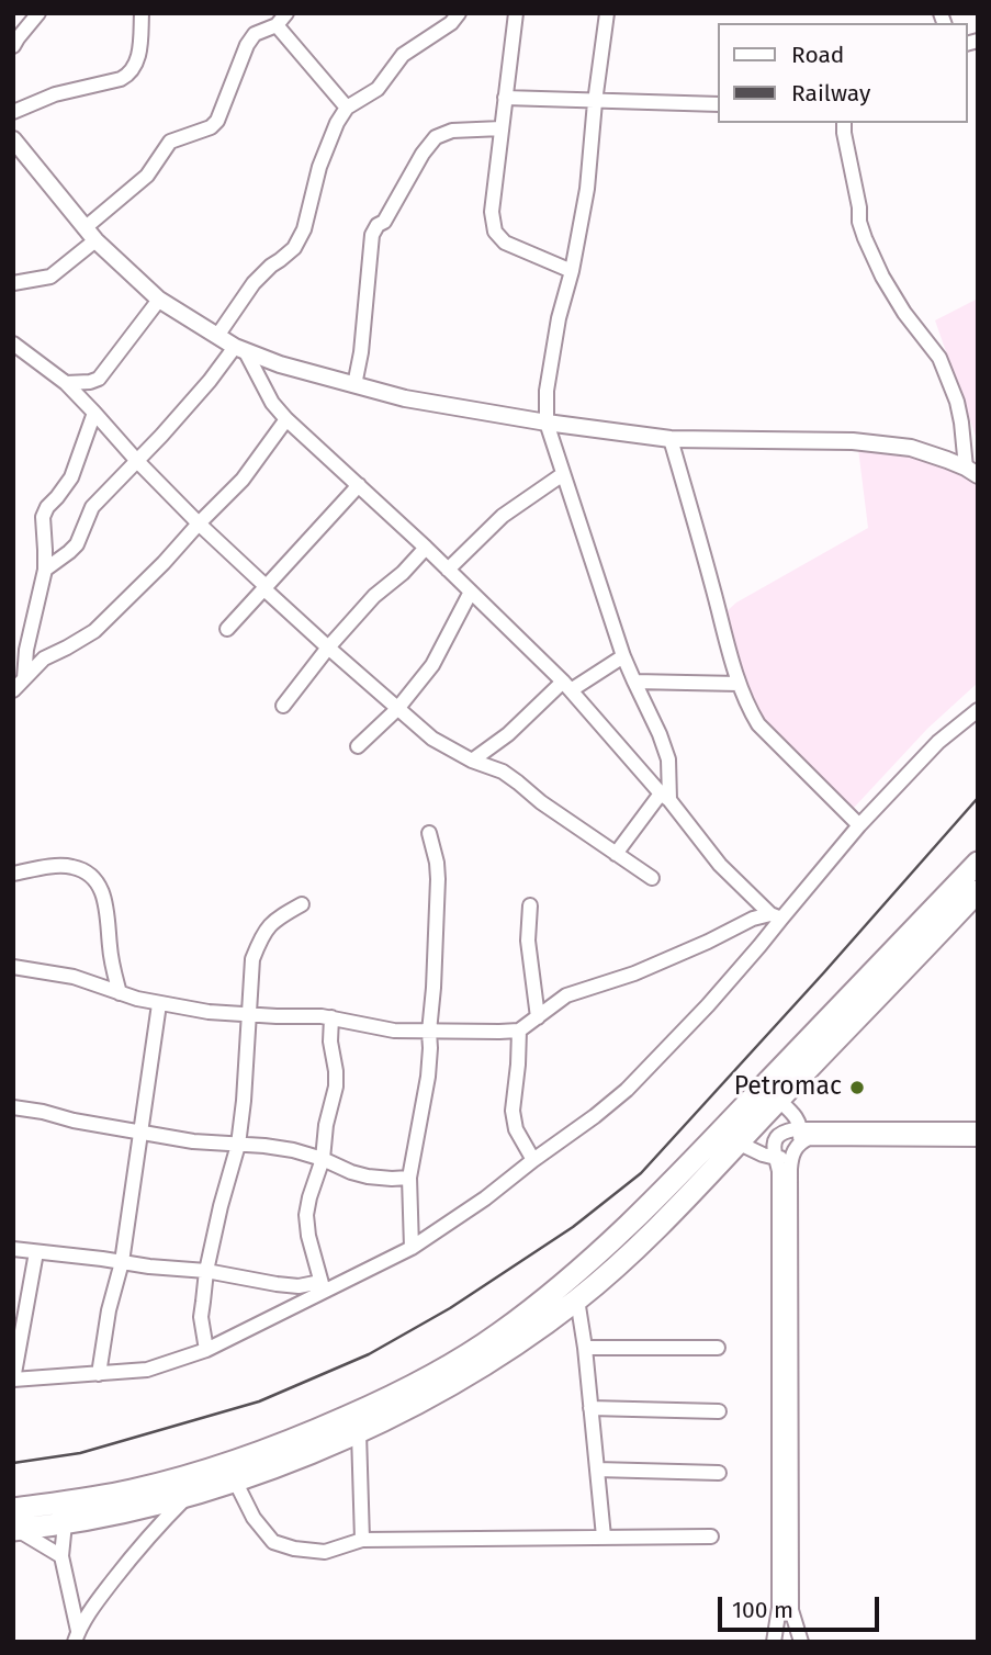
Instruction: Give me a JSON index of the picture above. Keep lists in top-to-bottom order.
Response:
{
  "places": ["Petromac"],
  "legend": ["Road", "Railway"],
  "scale_bar": "100 m"
}
